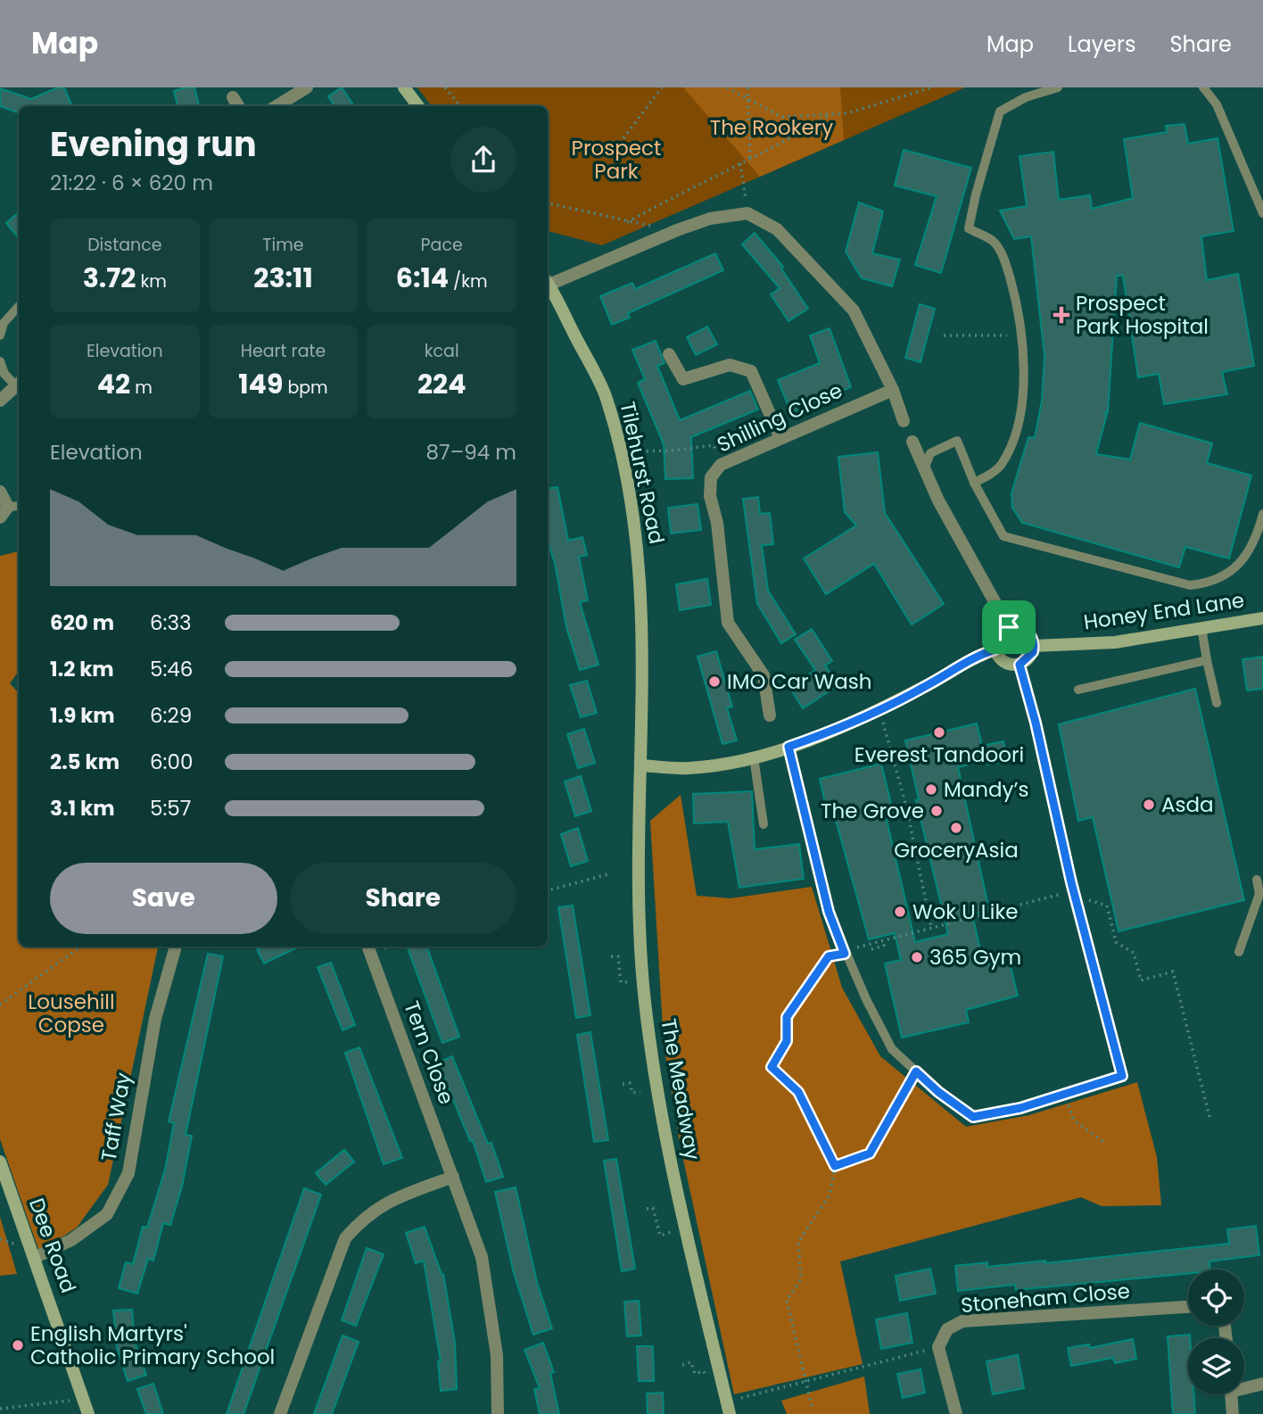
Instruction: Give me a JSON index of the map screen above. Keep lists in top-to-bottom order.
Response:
{
  "streets": {
    "street": [
      "Shilling Close",
      "Tilehurst Road",
      "Honey End Lane",
      "Tern Close",
      "The Meadway",
      "Taff Way",
      "Dee Road",
      "Stoneham Close"
    ]
  },
  "crossings": [
    ["Tilehurst Road", "The Meadway"],
    ["Taff Way", "Dee Road"]
  ],
  "parks": ["The Rookery", "Prospect Park", "Lousehill Copse"],
  "places": {
    "health": ["Prospect Park Hospital"],
    "other": [
      "IMO Car Wash",
      "Everest Tandoori",
      "Mandy’s",
      "Asda",
      "The Grove",
      "GroceryAsia",
      "Wok U Like",
      "365 Gym",
      "English Martyrs' Catholic Primary School"
    ]
  },
  "page": {
    "header": "Map",
    "nav": ["Map", "Layers", "Share"],
    "heading": ["Evening run", "21:22 · 6 × 620 m"],
    "stats": [
      ["Distance", "3.72 km"],
      ["Time", "23:11"],
      ["Pace", "6:14 /km"],
      ["Elevation", "42 m"],
      ["Heart rate", "149 bpm"],
      ["kcal", "224"]
    ],
    "chart": ["Elevation", "87–94 m"],
    "list": [
      {
        "name": "620 m",
        "note": "6:33"
      },
      {
        "name": "1.2 km",
        "note": "5:46"
      },
      {
        "name": "1.9 km",
        "note": "6:29"
      },
      {
        "name": "2.5 km",
        "note": "6:00"
      },
      {
        "name": "3.1 km",
        "note": "5:57"
      }
    ],
    "buttons": ["Save", "Share"]
  }
}
